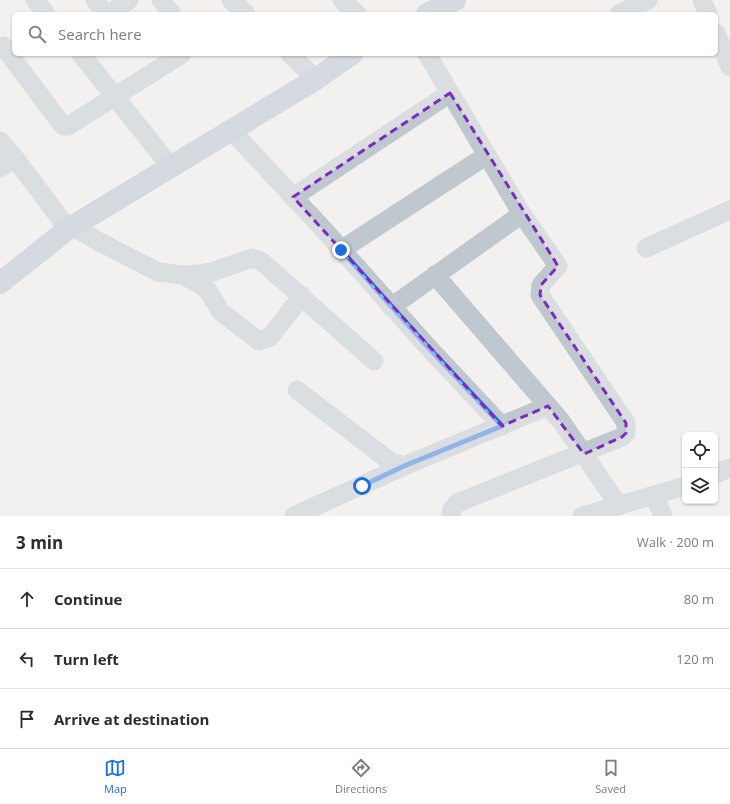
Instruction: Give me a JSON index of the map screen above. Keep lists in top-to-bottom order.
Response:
{
  "page": {
    "search": "Search here",
    "heading": ["3 min", "Walk · 200 m"],
    "list": [
      ["Continue", "80 m"],
      ["Turn left", "120 m"],
      "Arrive at destination"
    ],
    "nav": ["Map", "Directions", "Saved"]
  }
}
